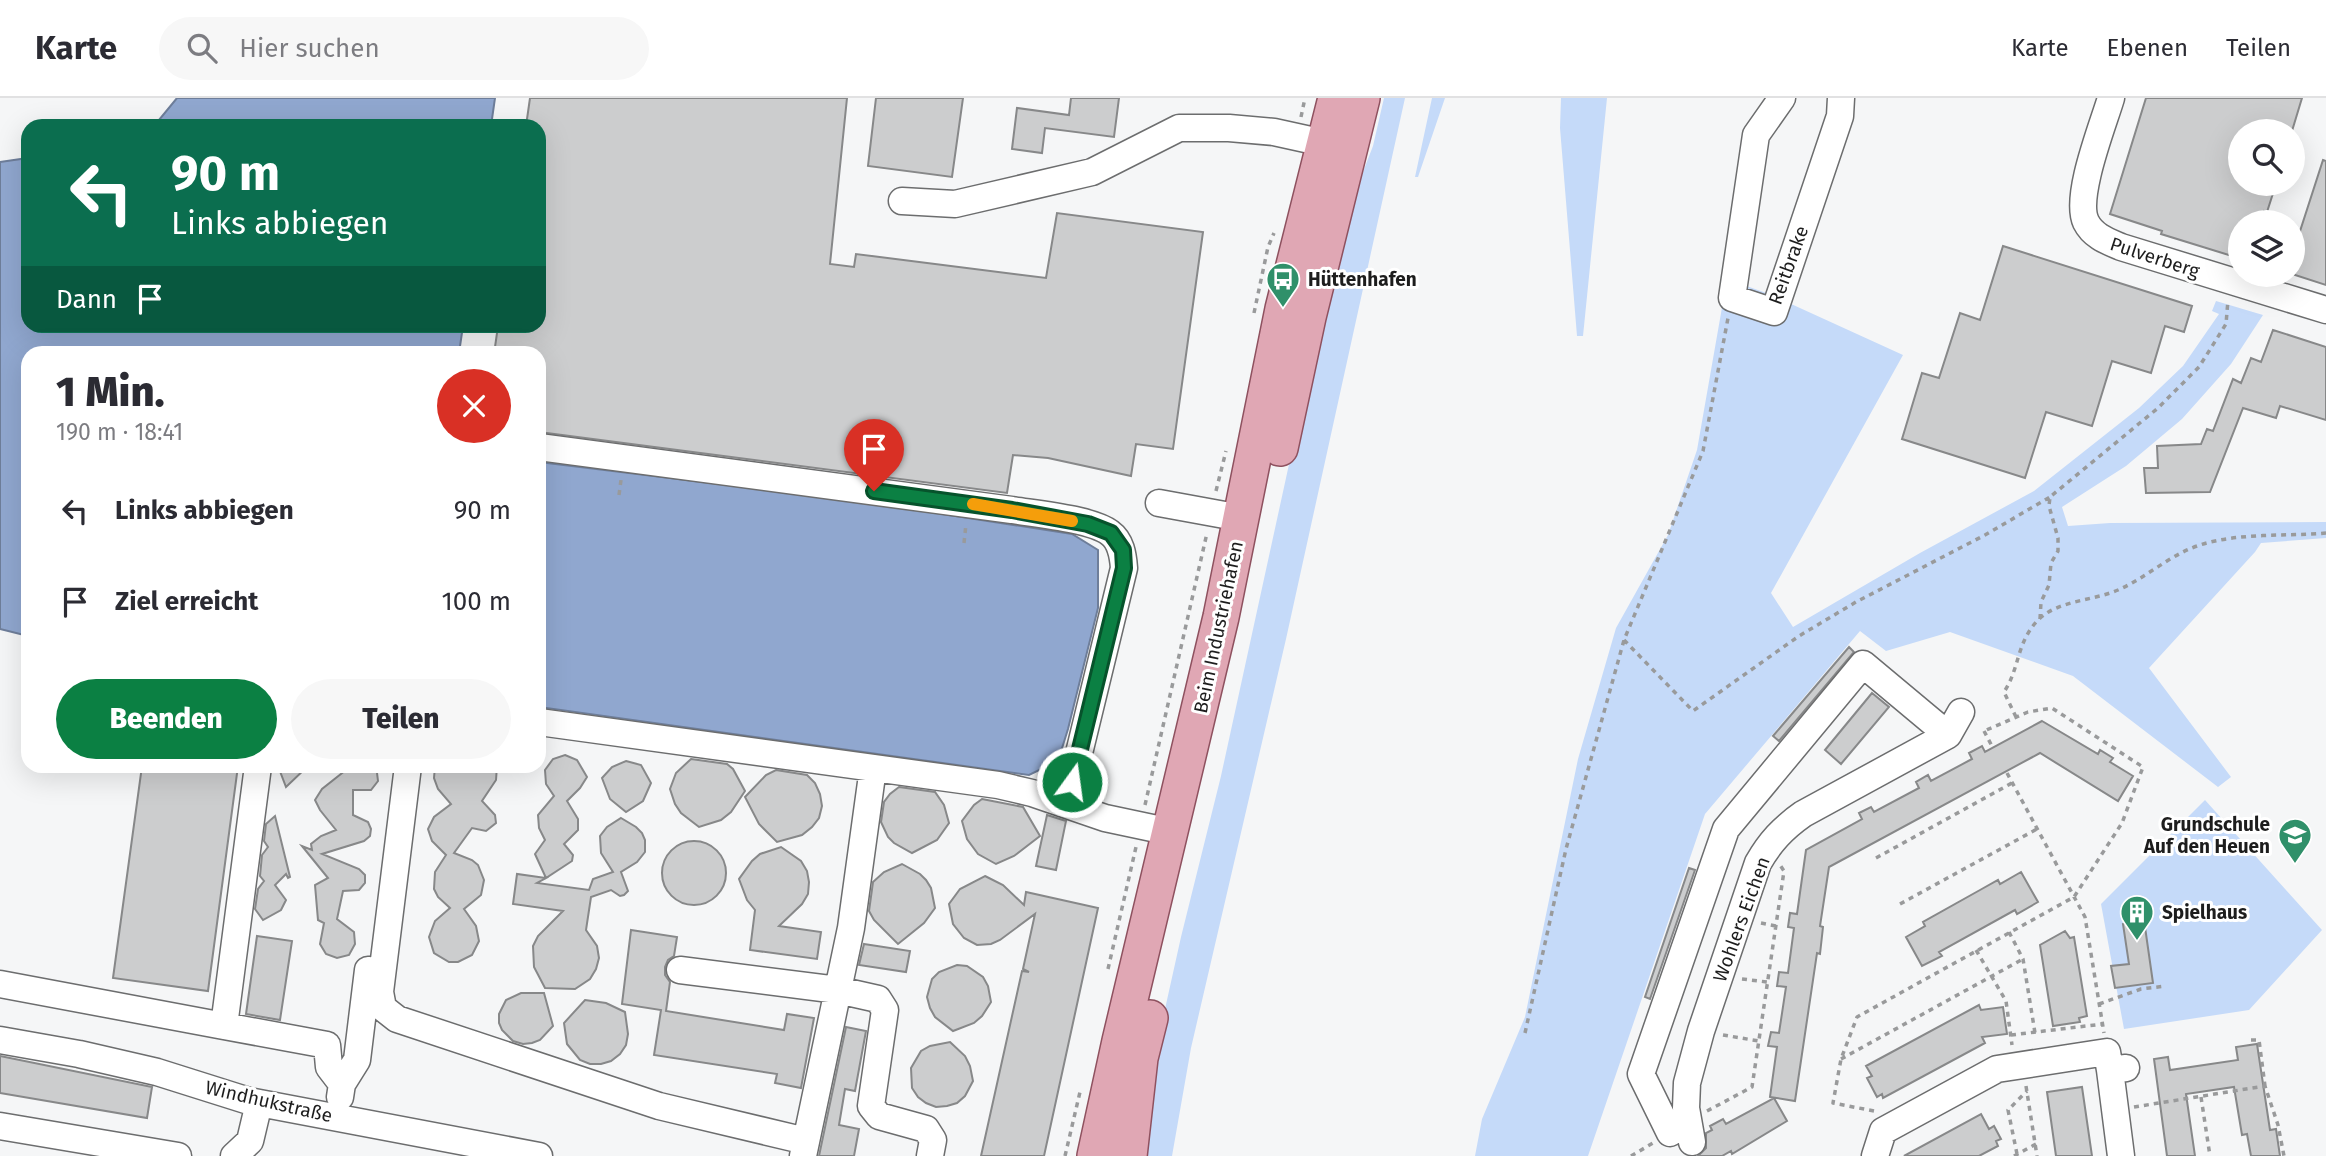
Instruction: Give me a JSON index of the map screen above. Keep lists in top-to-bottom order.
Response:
{
  "streets": {
    "main road": ["Beim Industriehafen"],
    "street": [
      "Pulverberg",
      "Reitbrake",
      "Wohlers Eichen",
      "Windhukstraße"
    ]
  },
  "places": {
    "bus stop": ["Hüttenhafen"],
    "school or university": ["Grundschule Auf den Heuen"],
    "building": ["Spielhaus"]
  },
  "page": {
    "header": "Karte",
    "search": "Hier suchen",
    "nav": ["Karte", "Ebenen", "Teilen"],
    "turn": ["90 m", "Links abbiegen"],
    "then": "Dann",
    "heading": ["1 Min.", "190 m · 18:41"],
    "list": [
      {
        "name": "Links abbiegen",
        "value": "90 m"
      },
      {
        "name": "Ziel erreicht",
        "value": "100 m"
      }
    ],
    "buttons": ["Beenden", "Teilen"]
  }
}
